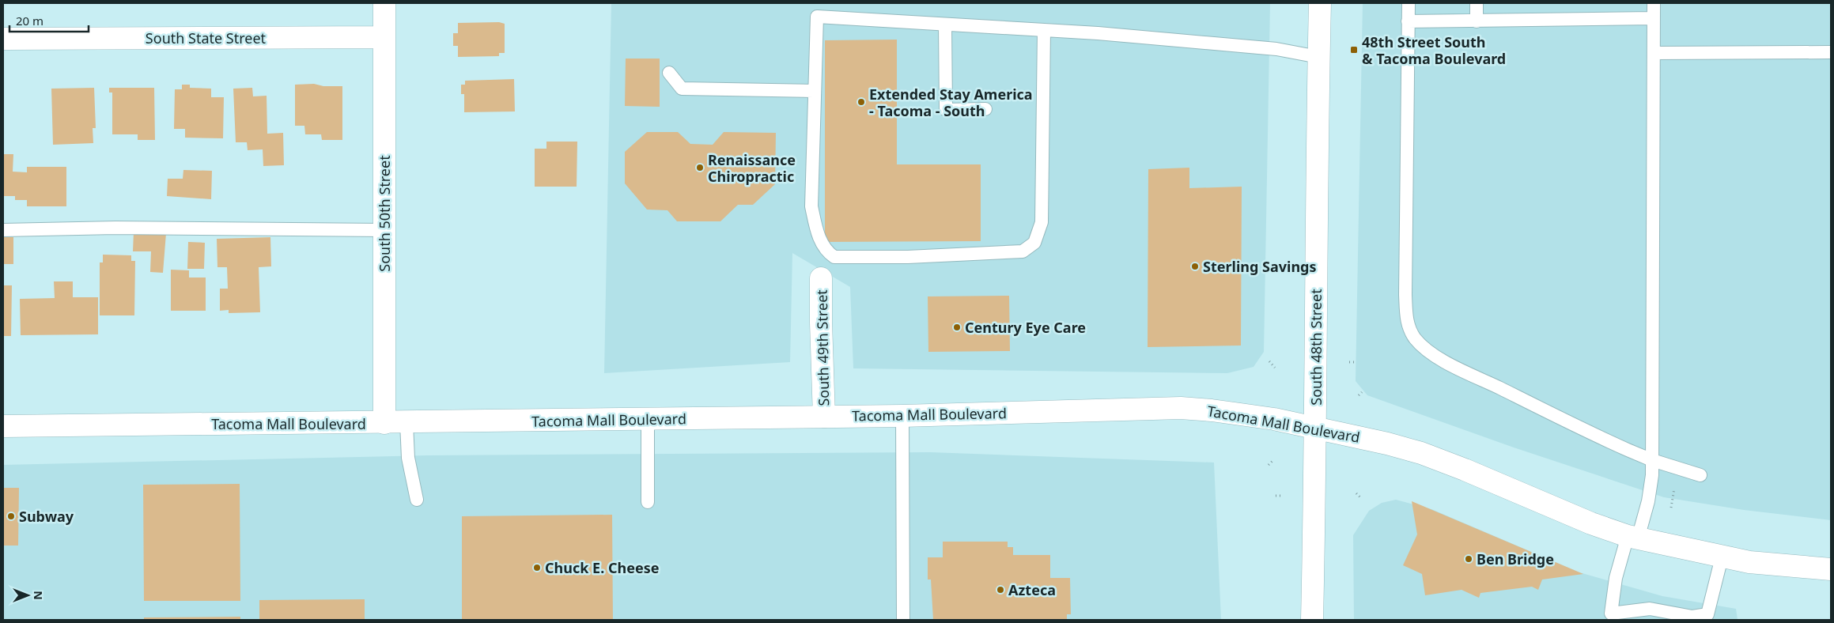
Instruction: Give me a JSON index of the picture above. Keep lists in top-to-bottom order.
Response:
{
  "streets": {
    "main road": [
      "South State Street",
      "South 50th Street",
      "South 48th Street",
      "South 49th Street",
      "Tacoma Mall Boulevard"
    ]
  },
  "crossings": [
    ["South State Street", "South 50th Street"],
    ["South 50th Street", "Tacoma Mall Boulevard"],
    ["South 48th Street", "Tacoma Mall Boulevard"],
    ["South 49th Street", "Tacoma Mall Boulevard"]
  ],
  "places": {
    "transit": ["48th Street South & Tacoma Boulevard"],
    "other": [
      "Extended Stay America - Tacoma - South",
      "Renaissance Chiropractic",
      "Sterling Savings",
      "Century Eye Care",
      "Subway",
      "Ben Bridge",
      "Chuck E. Cheese",
      "Azteca"
    ]
  },
  "scale_bar": "20 m",
  "north": "right"
}
